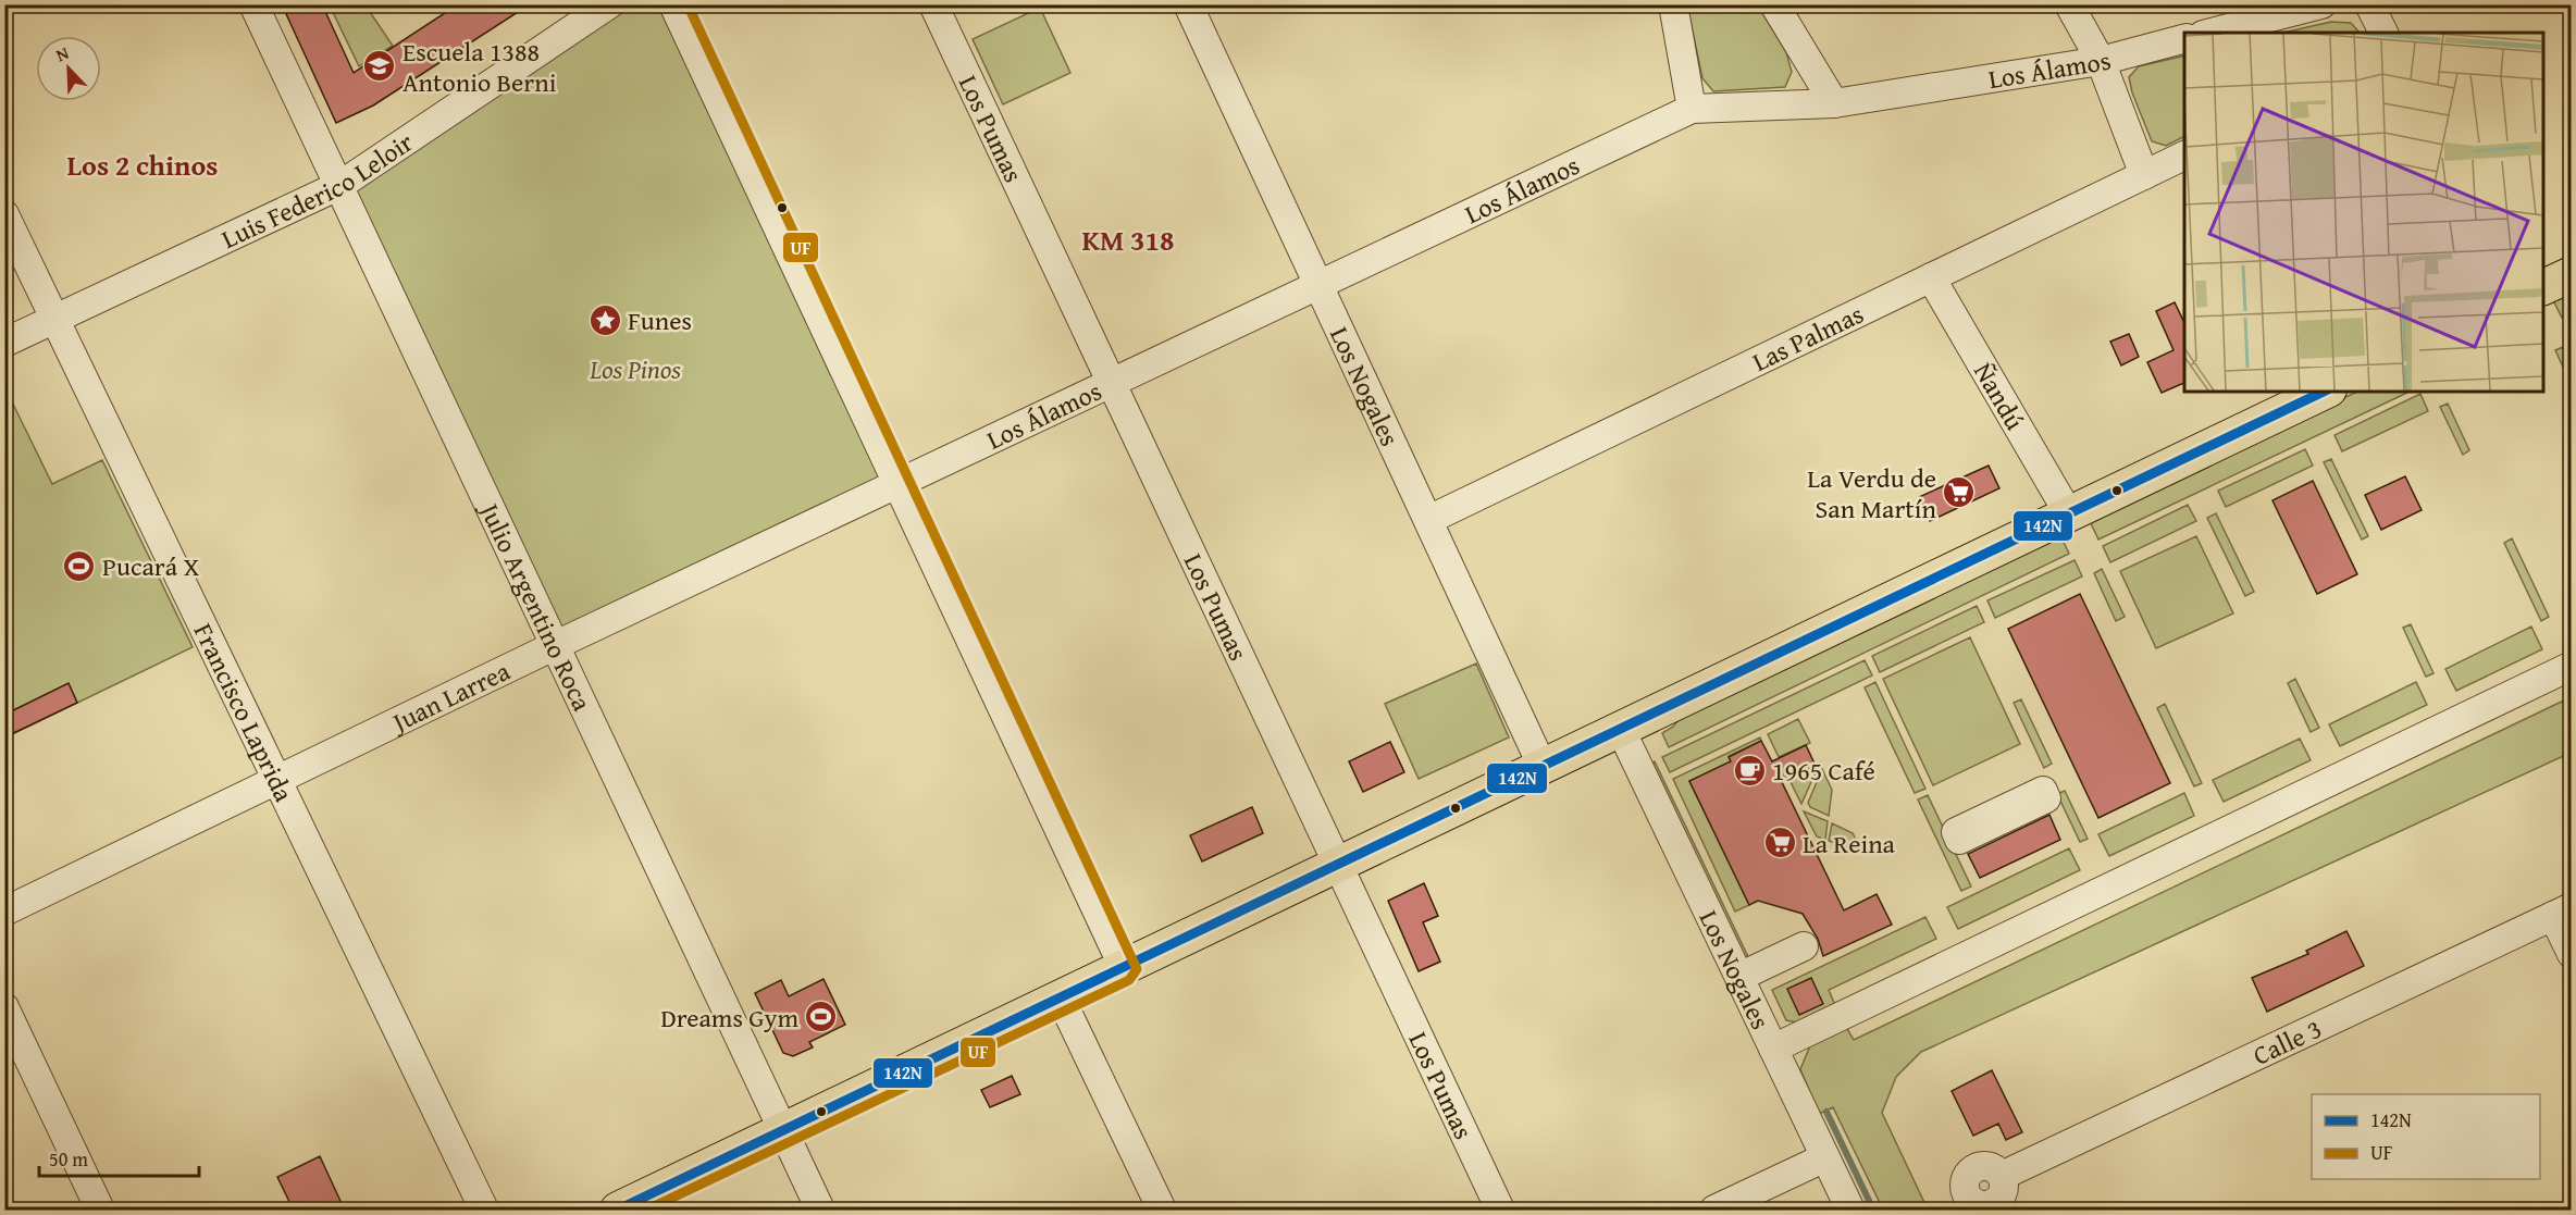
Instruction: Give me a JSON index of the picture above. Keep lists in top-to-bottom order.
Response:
{
  "streets": {
    "street": [
      "Los Álamos",
      "Los Pumas",
      "Luis Federico Leloir",
      "Las Palmas",
      "Los Nogales",
      "Ñandú",
      "Julio Argentino Roca",
      "Juan Larrea",
      "Francisco Laprida",
      "Calle 3"
    ]
  },
  "crossings": [
    ["Los Álamos", "Los Pumas"],
    ["Los Álamos", "Los Nogales"],
    ["Los Álamos", "Juan Larrea"],
    ["Luis Federico Leloir", "Julio Argentino Roca"],
    ["Luis Federico Leloir", "Francisco Laprida"],
    ["Las Palmas", "Los Nogales"],
    ["Las Palmas", "Ñandú"],
    ["Julio Argentino Roca", "Juan Larrea"],
    ["Juan Larrea", "Francisco Laprida"]
  ],
  "districts": ["Los 2 chinos", "KM 318"],
  "parks": ["Los Pinos"],
  "places": {
    "school or university": ["Escuela 1388 Antonio Berni"],
    "place": ["Funes"],
    "supermarket": ["La Verdu de San Martín", "La Reina"],
    "sports": ["Pucará X", "Dreams Gym"],
    "cafe": ["1965 Café"]
  },
  "lines": ["transit line UF", "transit line 142N"],
  "legend": ["142N", "UF"],
  "scale_bar": "50 m",
  "north": "top left"
}
